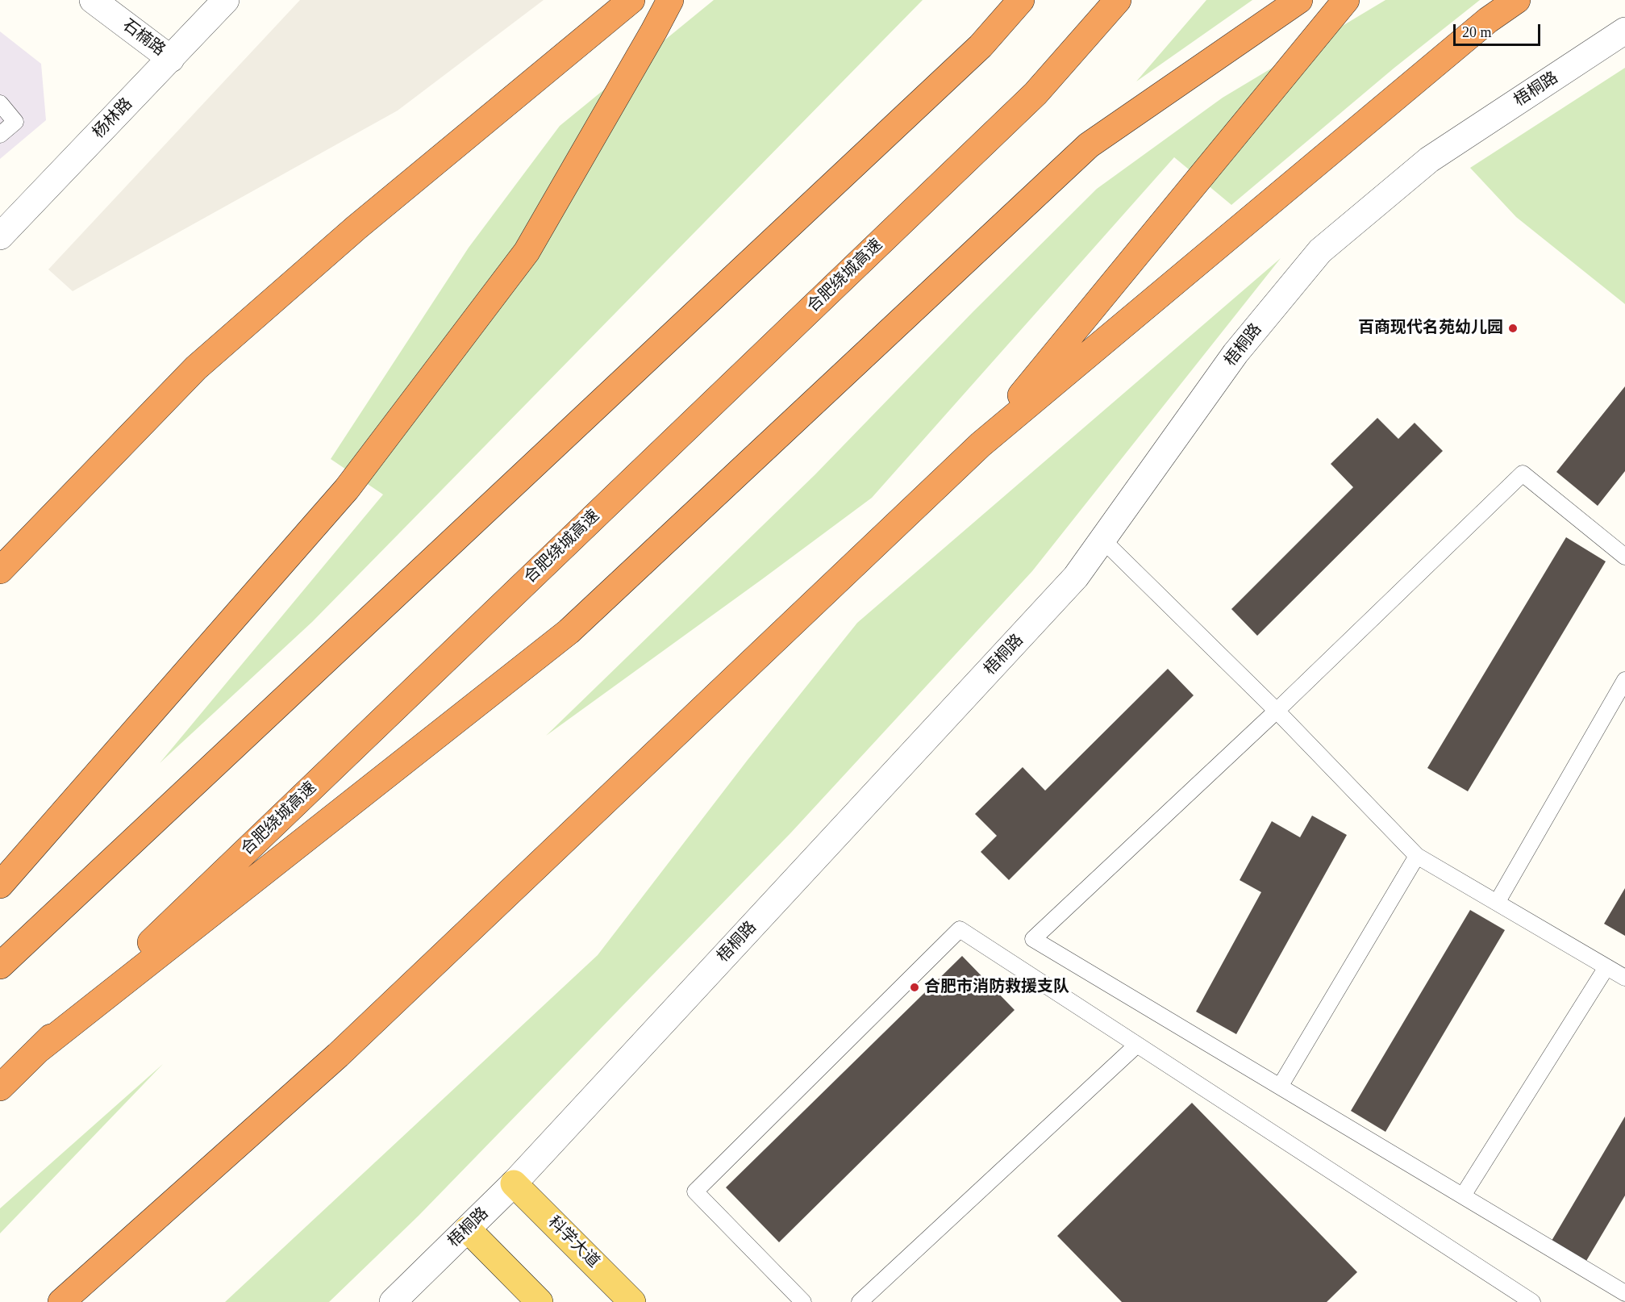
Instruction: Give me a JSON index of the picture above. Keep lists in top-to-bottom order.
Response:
{
  "streets": {
    "highway": ["合肥绕城高速"],
    "main road": ["科学大道"],
    "street": ["石楠路", "梧桐路", "杨林路"]
  },
  "crossings": [
    ["石楠路", "杨林路"],
    ["梧桐路", "科学大道"]
  ],
  "places": ["百商现代名苑幼儿园", "合肥市消防救援支队"],
  "scale_bar": "20 m"
}
